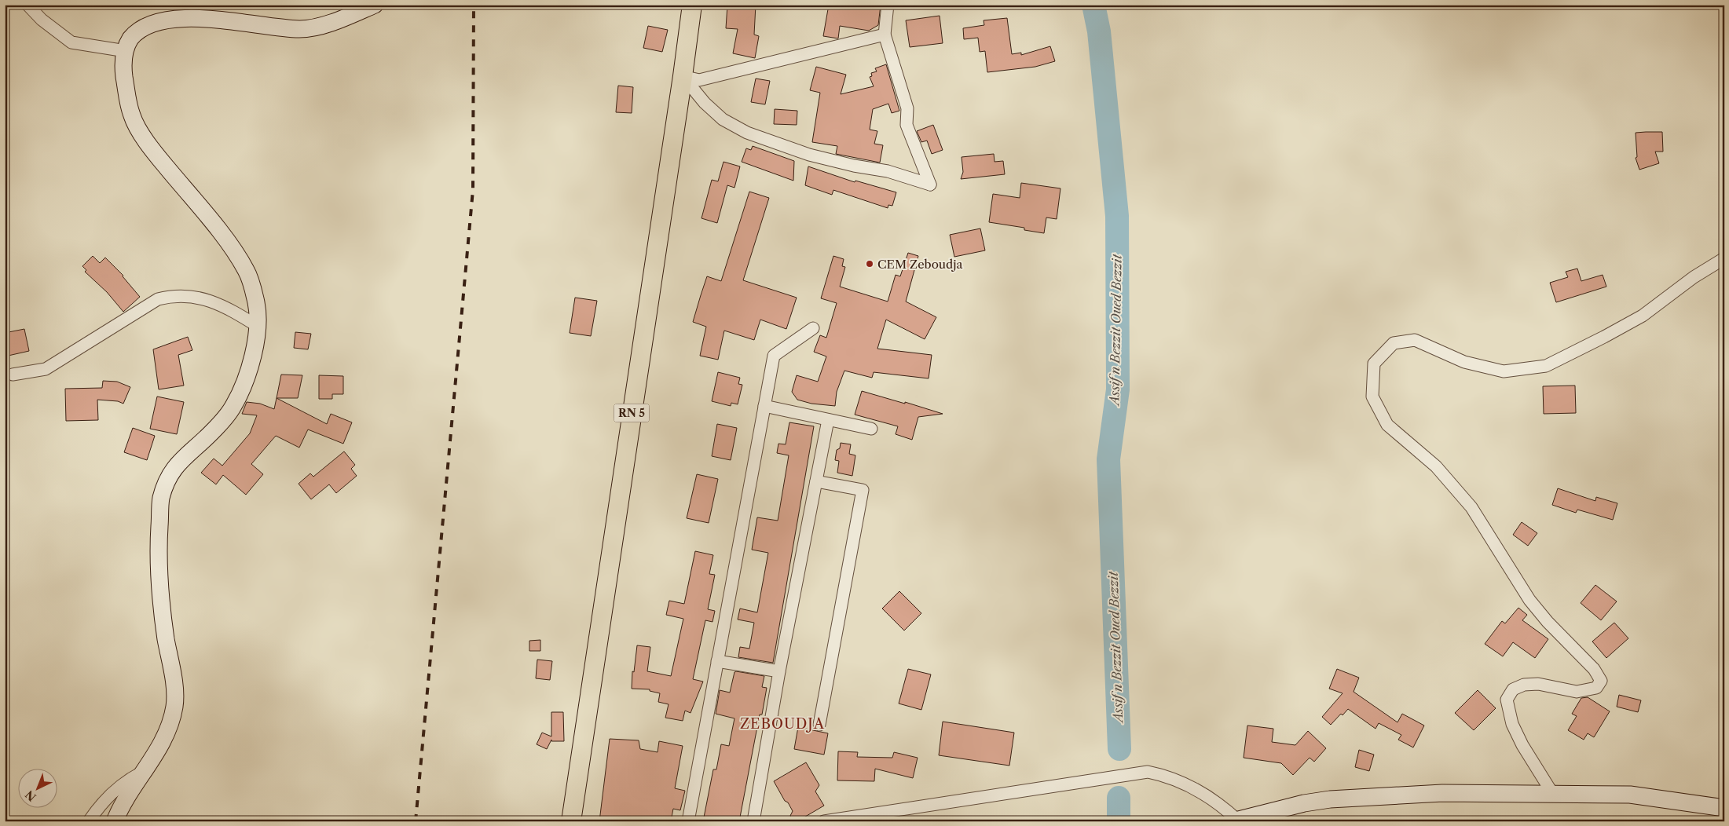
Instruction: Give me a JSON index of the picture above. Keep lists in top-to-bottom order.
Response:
{
  "streets": {
    "main road": ["RN 5"]
  },
  "districts": ["ZEBOUDJA"],
  "water": ["Assif n Bezzit Oued Bezzit"],
  "places": ["CEM Zeboudja"],
  "north": "bottom left"
}
